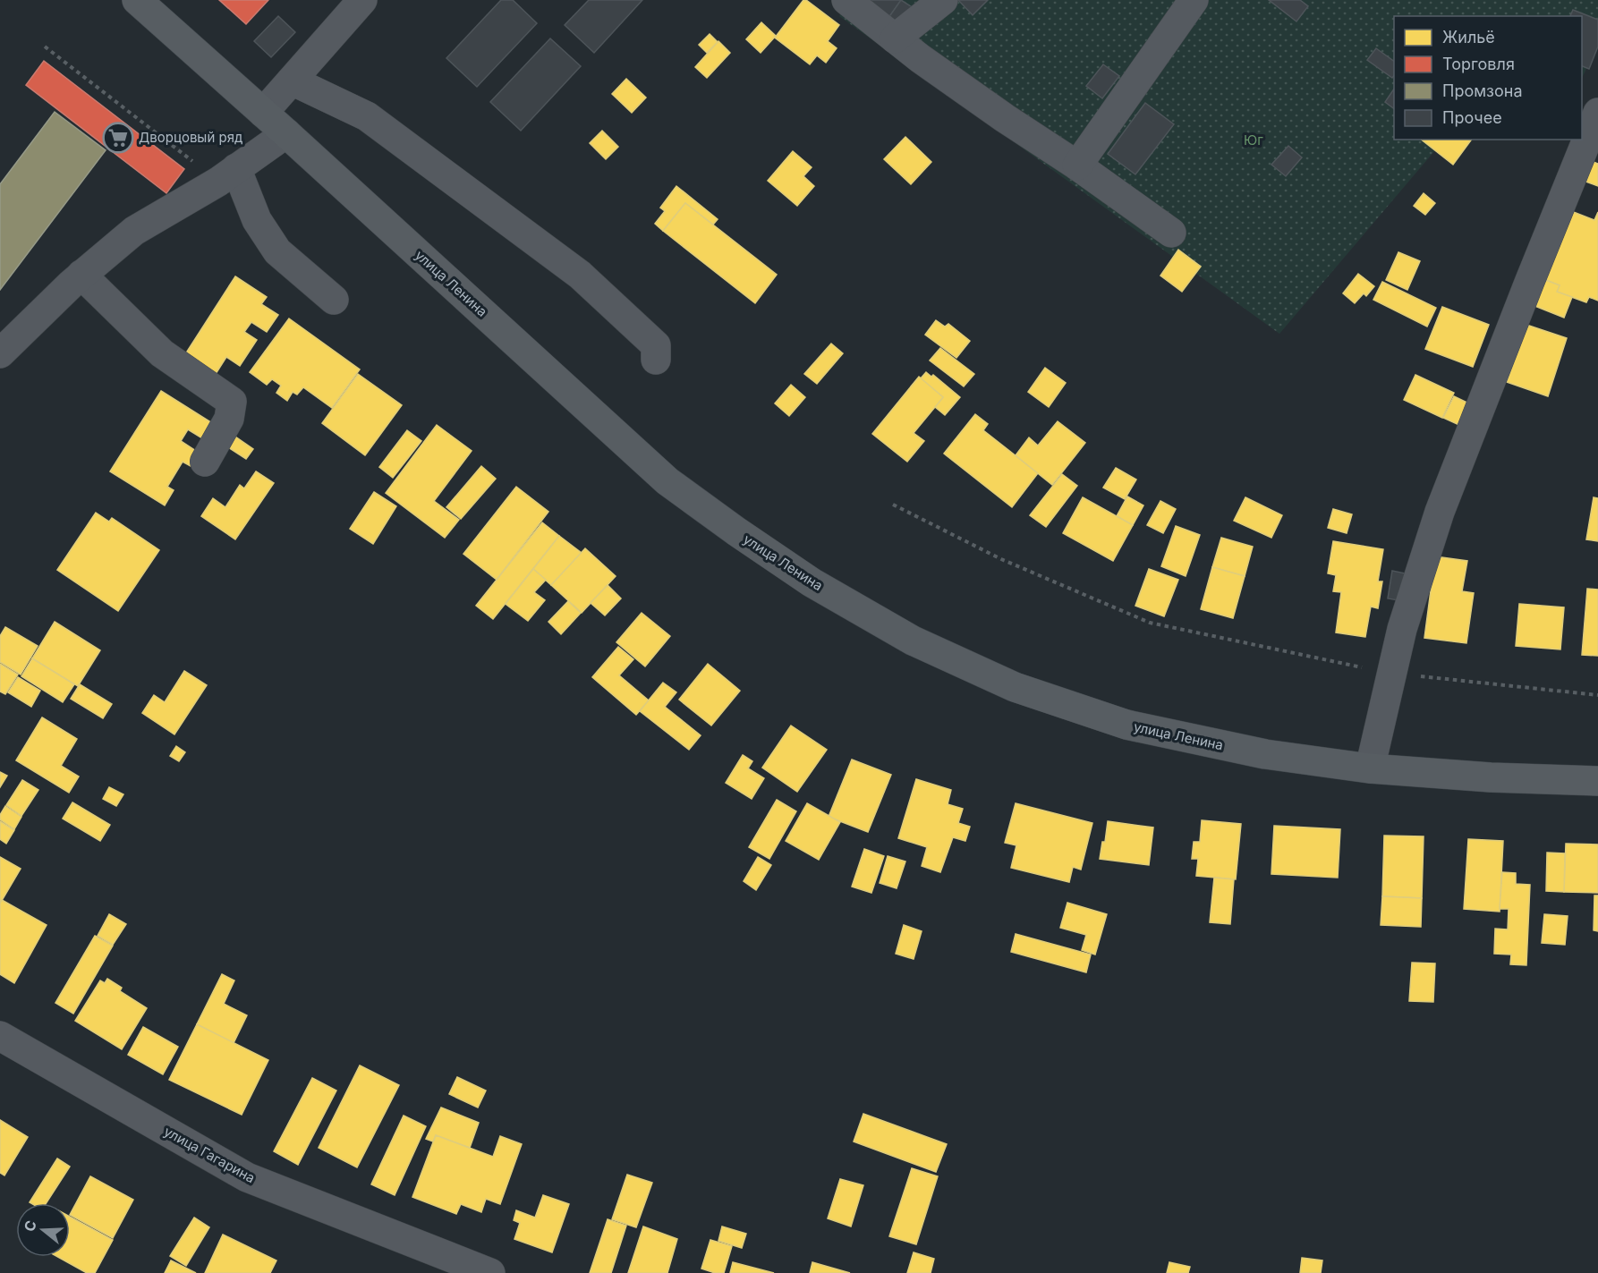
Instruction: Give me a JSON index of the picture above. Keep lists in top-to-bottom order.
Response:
{
  "streets": {
    "main road": ["улица Ленина"],
    "street": ["улица Гагарина"]
  },
  "parks": ["Юг"],
  "places": {
    "supermarket": ["Дворцовый ряд"]
  },
  "legend": [
    "Жильё",
    "Торговля",
    "Промзона",
    "Прочее"
  ],
  "north": "left"
}
